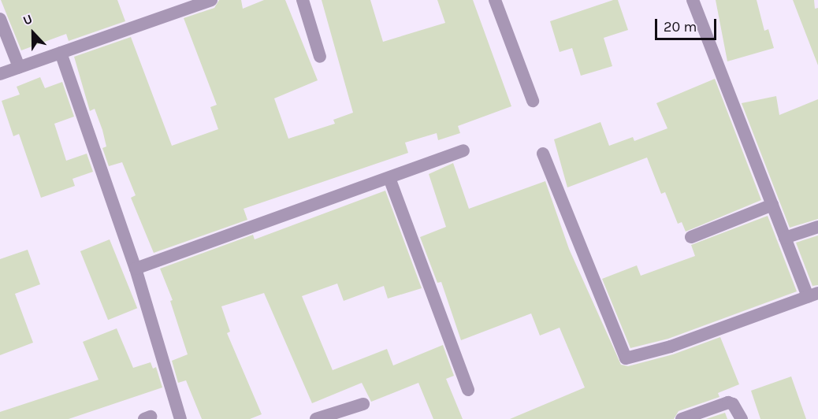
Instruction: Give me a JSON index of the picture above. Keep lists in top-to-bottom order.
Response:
{
  "scale_bar": "20 m",
  "north": "top"
}
